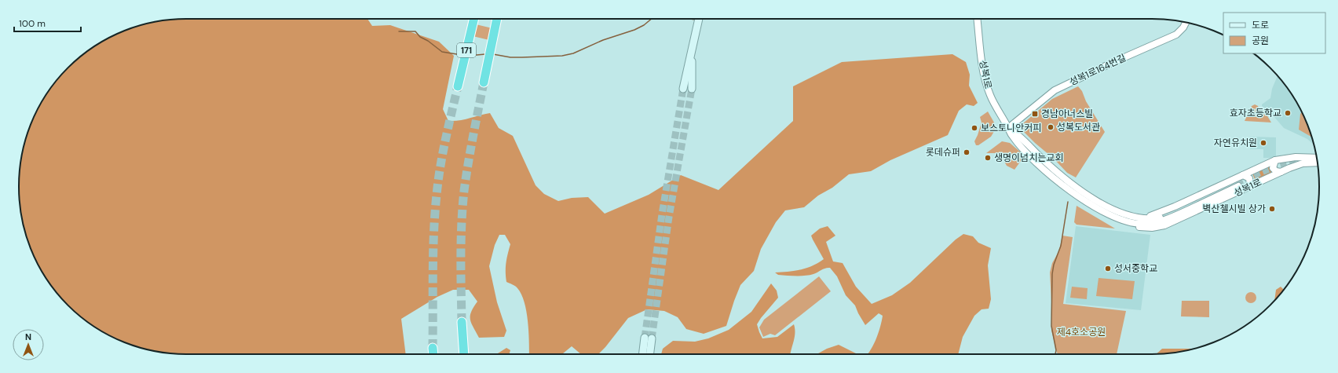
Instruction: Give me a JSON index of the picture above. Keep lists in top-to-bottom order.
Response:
{
  "streets": {
    "highway": ["171"],
    "street": ["성복1로164번길", "성복1로"]
  },
  "crossings": [
    ["성복1로164번길", "성복1로"]
  ],
  "parks": ["제4호소공원"],
  "places": {
    "other": [
      "효자초등학교",
      "성복도서관",
      "보스토니안커피",
      "자연유치원",
      "롯데슈퍼",
      "생명이넘치는교회",
      "벽산첼시빌 상가",
      "성서중학교"
    ],
    "transit": ["경남아너스빌"]
  },
  "legend": ["도로", "공원"],
  "scale_bar": "100 m",
  "north": "top"
}
